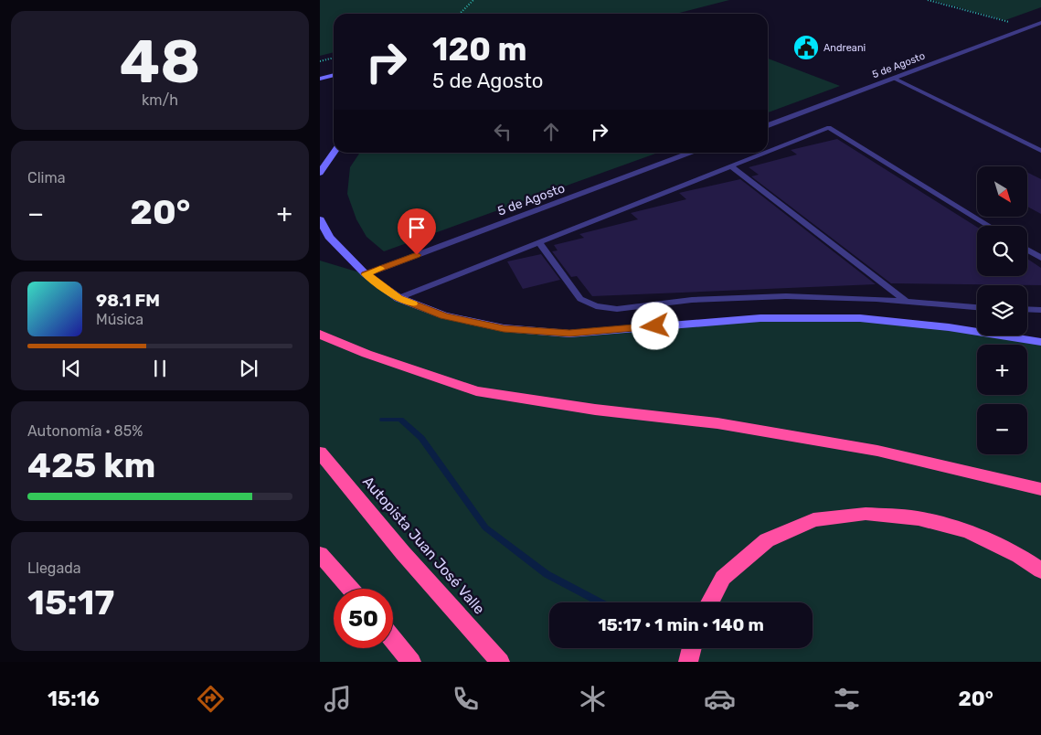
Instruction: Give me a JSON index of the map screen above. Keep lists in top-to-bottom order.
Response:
{
  "streets": {
    "highway": ["Autopista Juan José Valle"],
    "street": ["5 de Agosto"]
  },
  "places": {
    "public building": ["Andreani"]
  },
  "north": "bottom right",
  "page": {
    "tile": [
      ["48", "km/h"],
      "Clima",
      ["Autonomía · 85%", "425 km"],
      ["Llegada", "15:17"]
    ],
    "turn": ["120 m", "5 de Agosto"],
    "map_buttons": ["+", "−"],
    "heat": ["−", "20°", "+"],
    "song": ["98.1 FM", "Música"],
    "limit": "50",
    "trip": "15:17 · 1 min · 140 m",
    "tabs": ["15:16", "20°"]
  }
}
